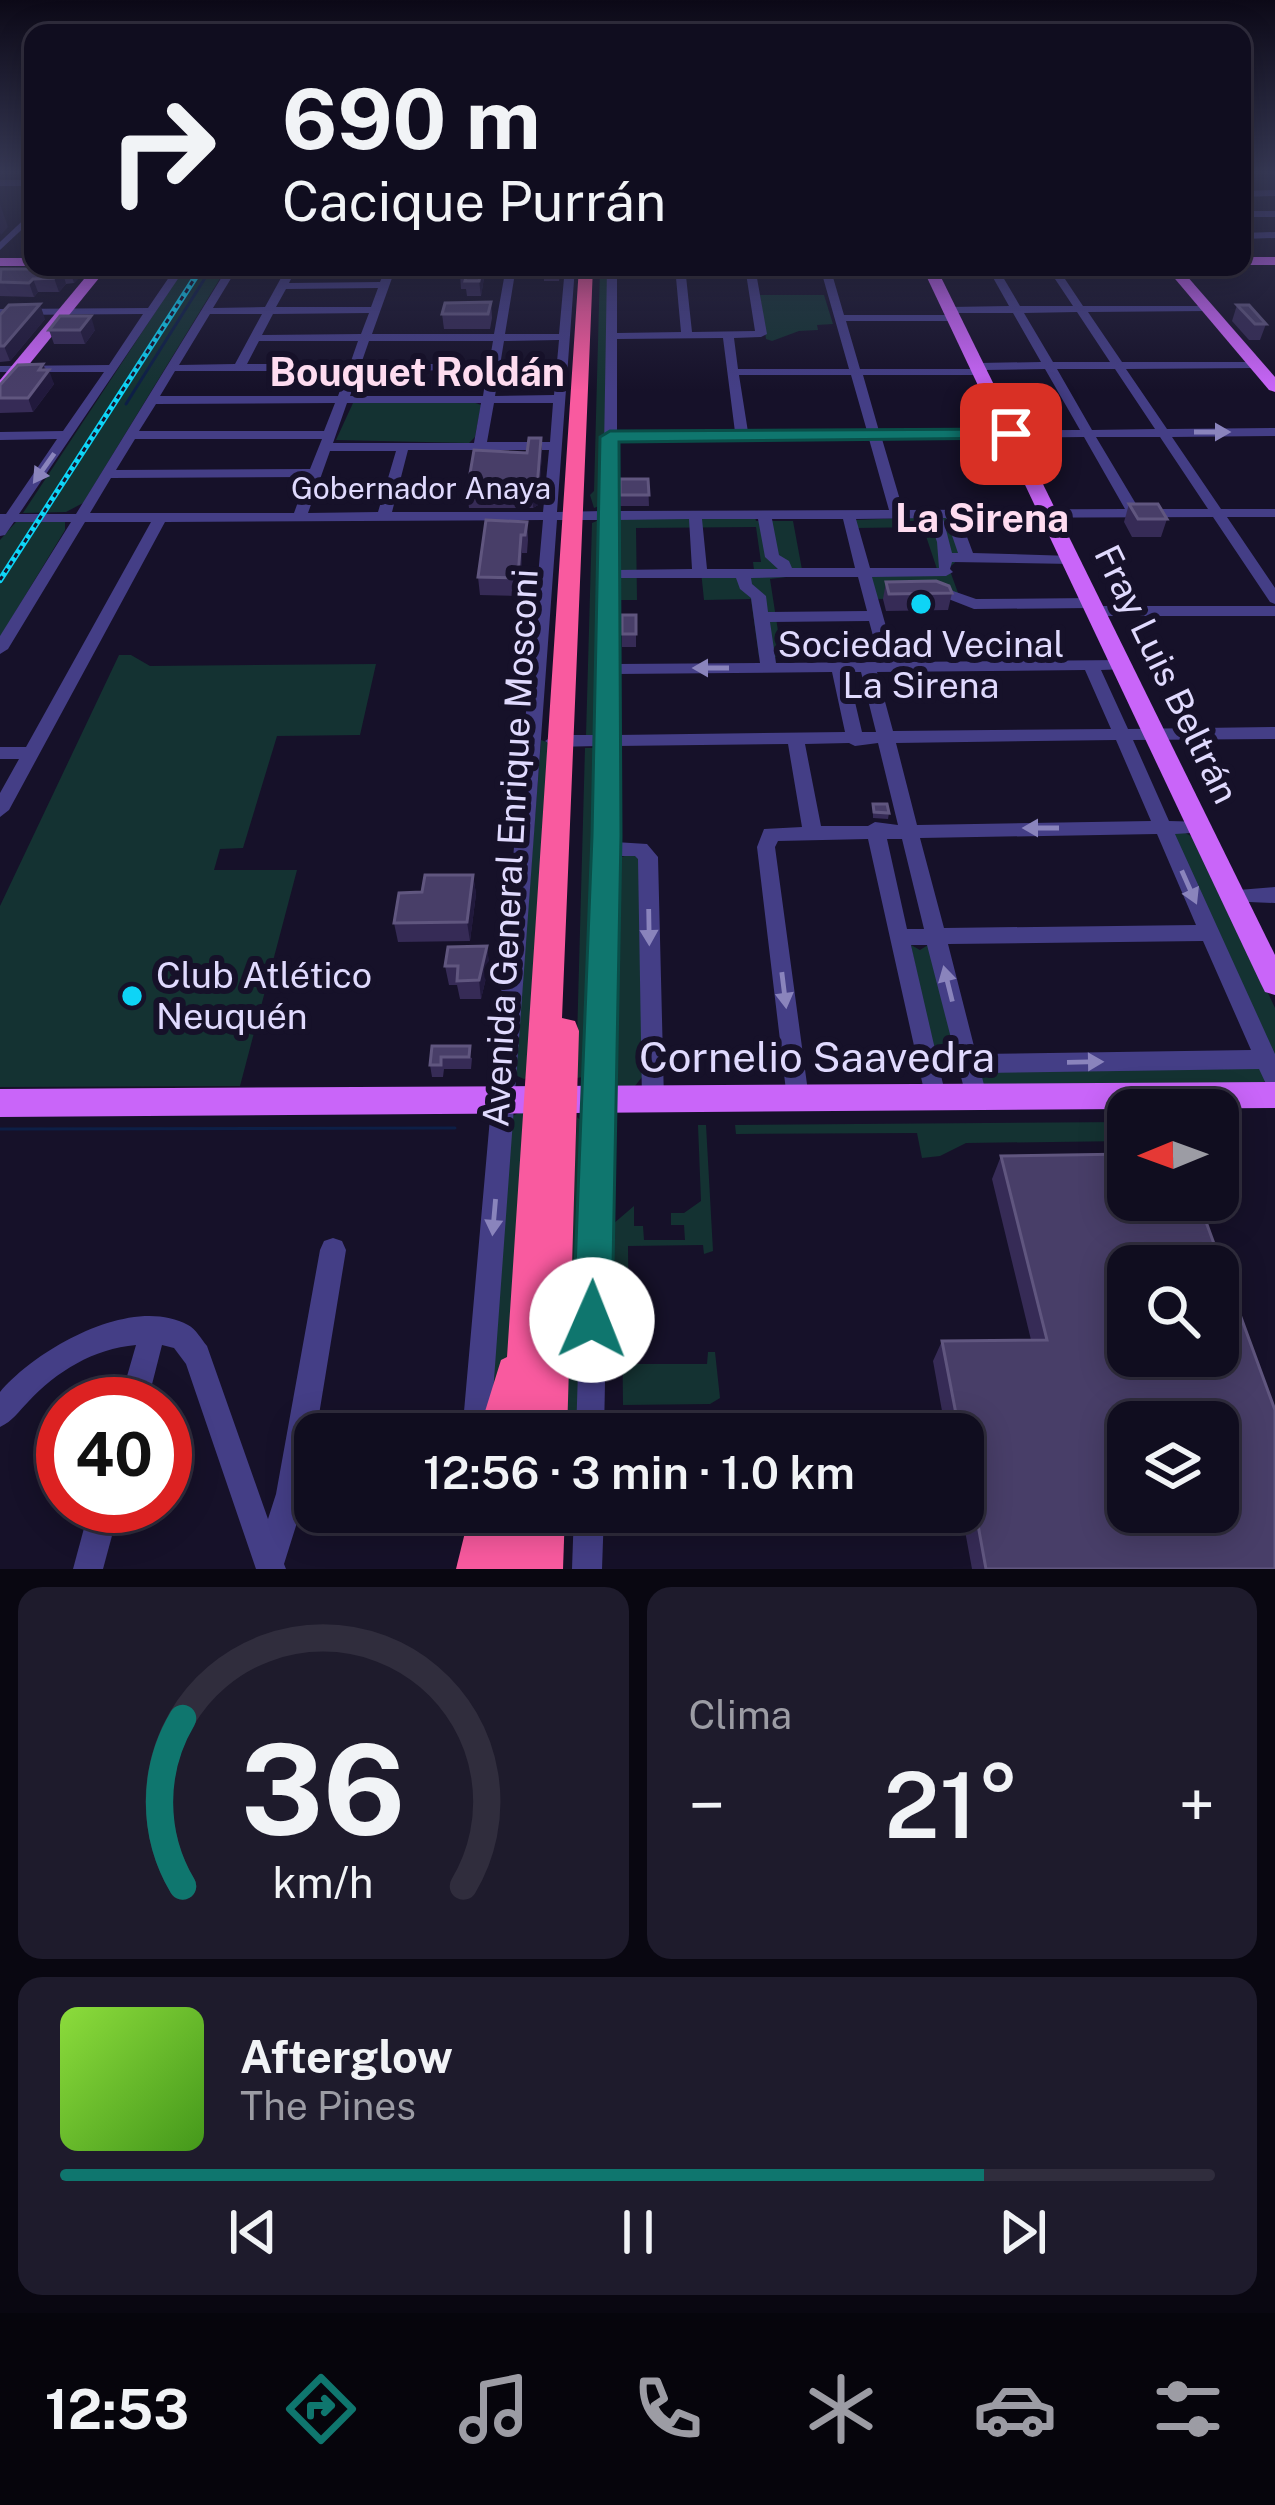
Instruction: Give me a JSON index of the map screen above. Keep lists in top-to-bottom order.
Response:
{
  "streets": {
    "highway": ["Avenida General Enrique Mosconi"],
    "main road": ["Fray Luis Beltrán", "Cornelio Saavedra"],
    "street": ["Gobernador Anaya"]
  },
  "crossings": [
    ["Gobernador Anaya", "Fray Luis Beltrán"],
    ["Gobernador Anaya", "Avenida General Enrique Mosconi"],
    ["Fray Luis Beltrán", "Cornelio Saavedra"],
    ["Avenida General Enrique Mosconi", "Cornelio Saavedra"]
  ],
  "districts": ["Bouquet Roldán", "La Sirena"],
  "places": ["Sociedad Vecinal La Sirena", "Club Atlético Neuquén"],
  "north": "left",
  "page": {
    "turn": ["690 m", "Cacique Purrán"],
    "limit": "40",
    "trip": "12:56 · 3 min · 1.0 km",
    "tile": "Clima",
    "heat": ["−", "21°", "+"],
    "song": ["Afterglow", "The Pines"],
    "tabs": "12:53",
    "gauge": ["36", "km/h"]
  }
}
